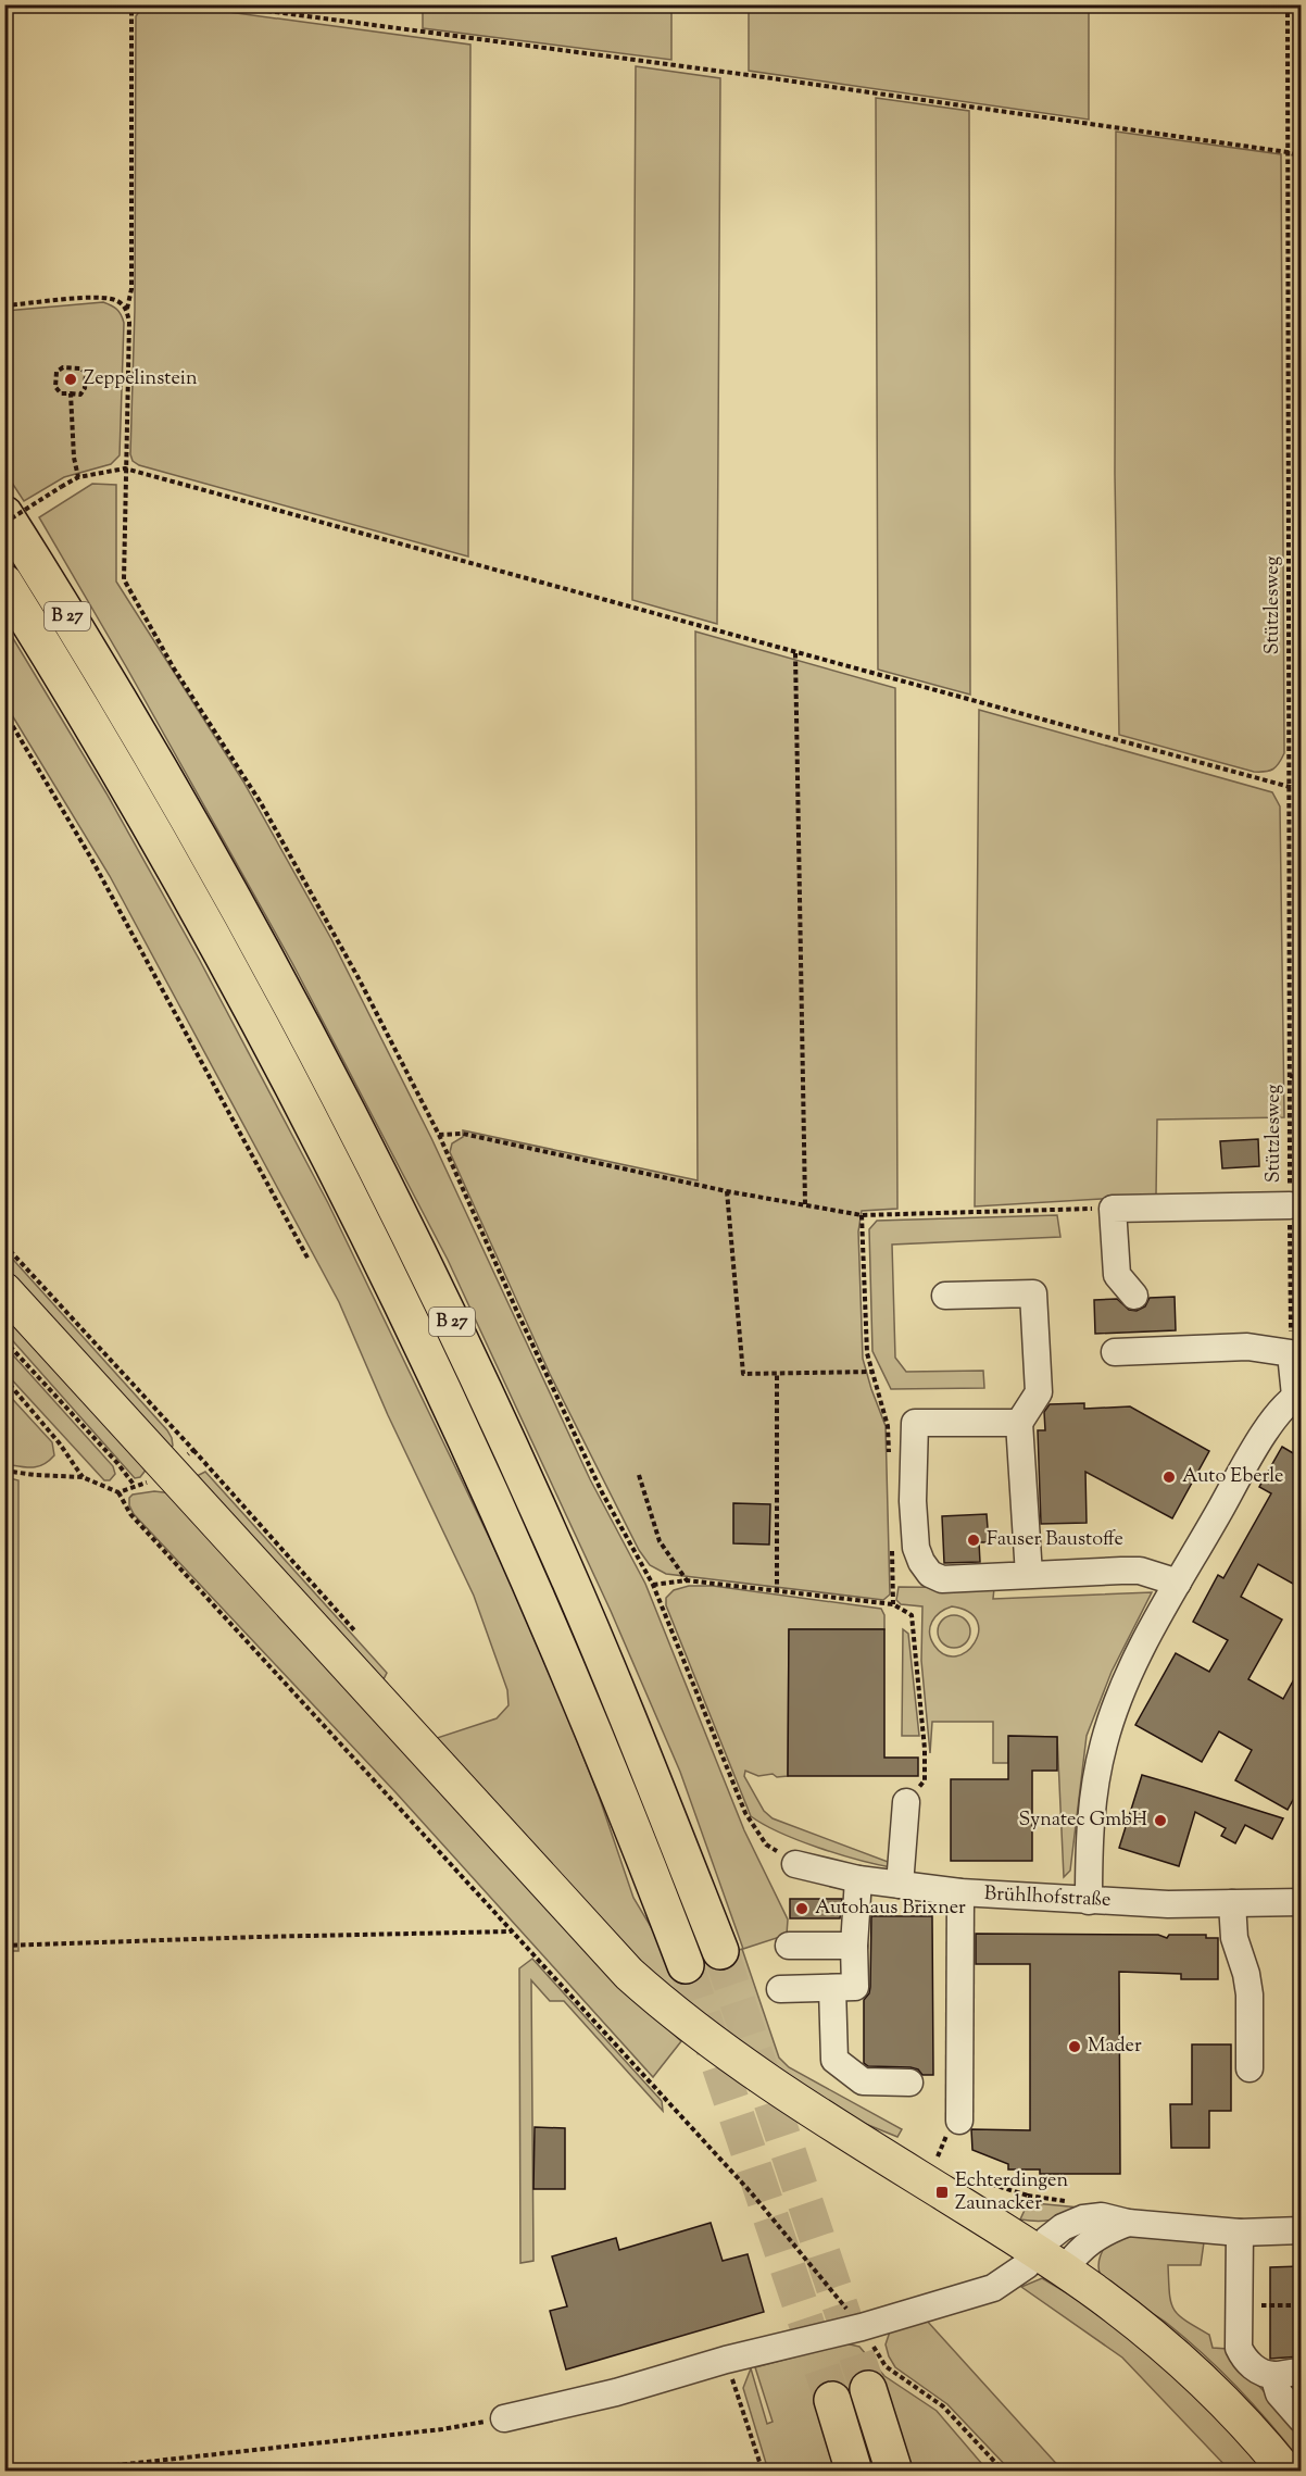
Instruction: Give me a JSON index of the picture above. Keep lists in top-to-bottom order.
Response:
{
  "streets": {
    "highway": ["B 27"],
    "street": ["Brühlhofstraße"],
    "path": ["Stützlesweg"]
  },
  "places": {
    "other": [
      "Zeppelinstein",
      "Auto Eberle",
      "Fauser Baustoffe",
      "Synatec GmbH",
      "Autohaus Brixner",
      "Mader"
    ],
    "transit": ["Echterdingen Zaunacker"]
  }
}
